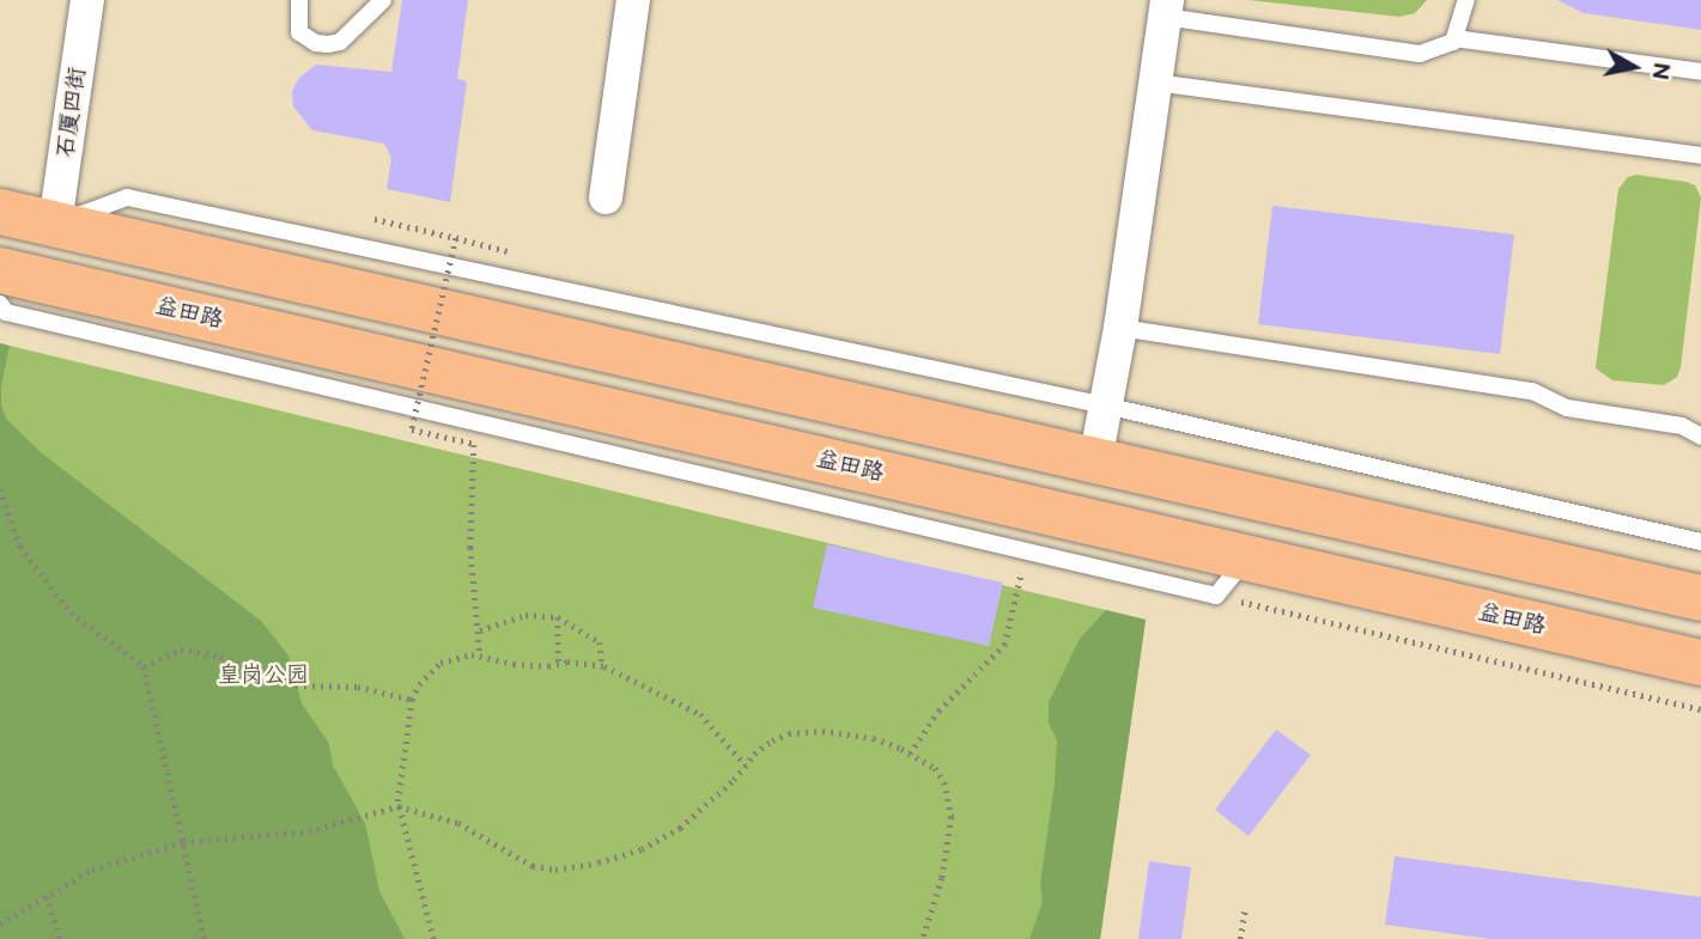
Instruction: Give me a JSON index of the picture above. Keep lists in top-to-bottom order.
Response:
{
  "streets": {
    "main road": ["益田路"],
    "street": ["石厦四街"]
  },
  "parks": ["皇岗公园"],
  "north": "right"
}
